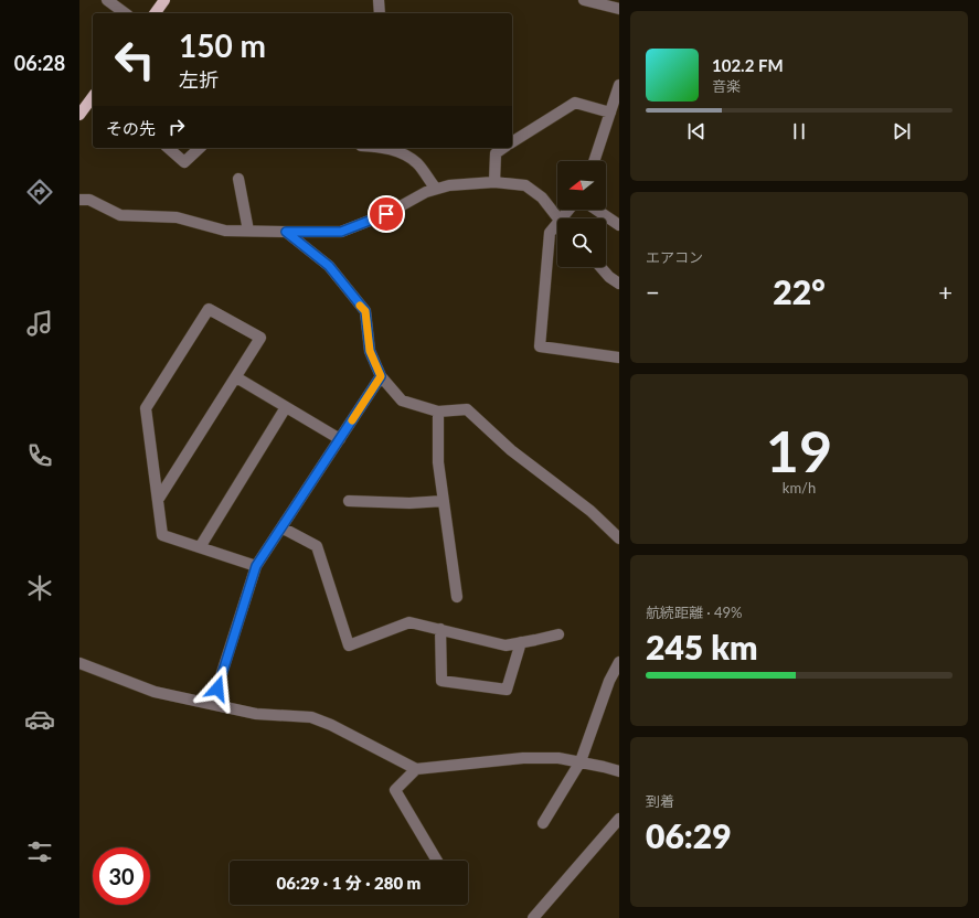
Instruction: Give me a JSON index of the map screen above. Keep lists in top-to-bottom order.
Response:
{
  "north": "left",
  "page": {
    "tabs": "06:28",
    "turn": ["150 m", "左折"],
    "song": ["102.2 FM", "音楽"],
    "then": "その先",
    "tile": [
      "エアコン",
      ["19", "km/h"],
      ["航続距離 · 49%", "245 km"],
      ["到着", "06:29"]
    ],
    "heat": ["−", "22°", "+"],
    "limit": "30",
    "trip": "06:29 · 1 分 · 280 m"
  }
}
